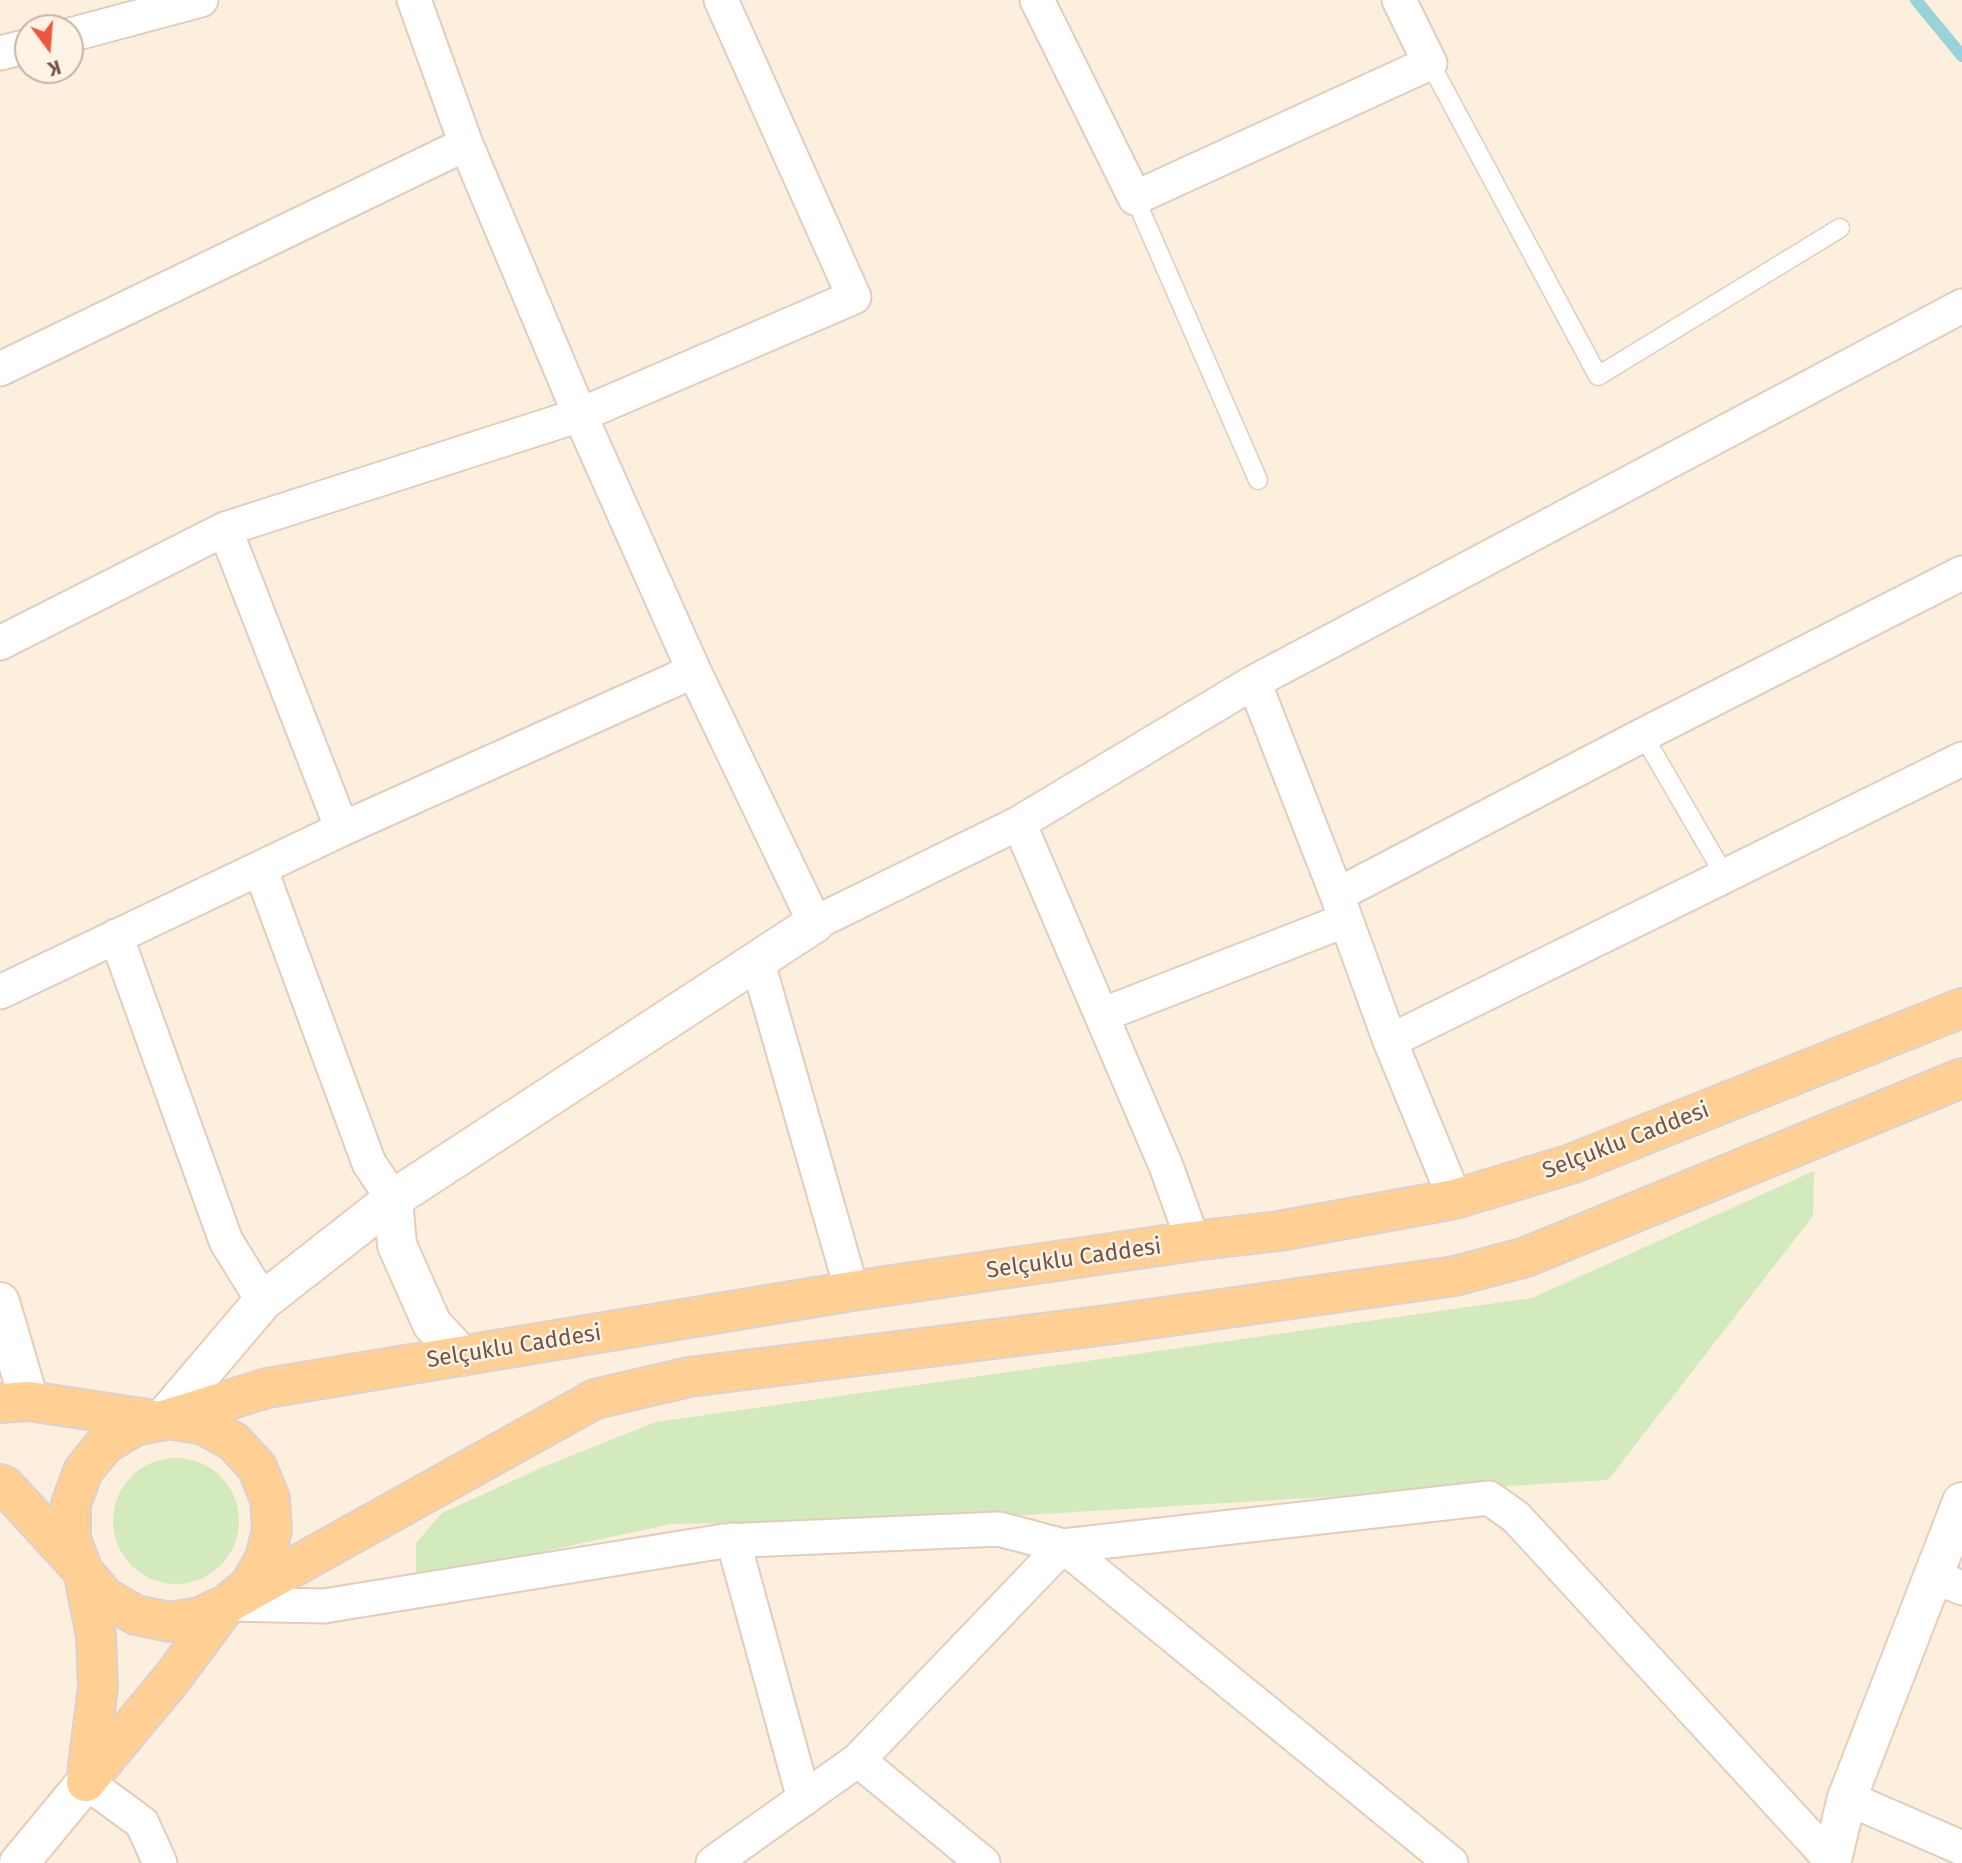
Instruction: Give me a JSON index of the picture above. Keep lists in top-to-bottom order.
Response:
{
  "streets": {
    "main road": ["Selçuklu Caddesi"]
  },
  "north": "bottom"
}
